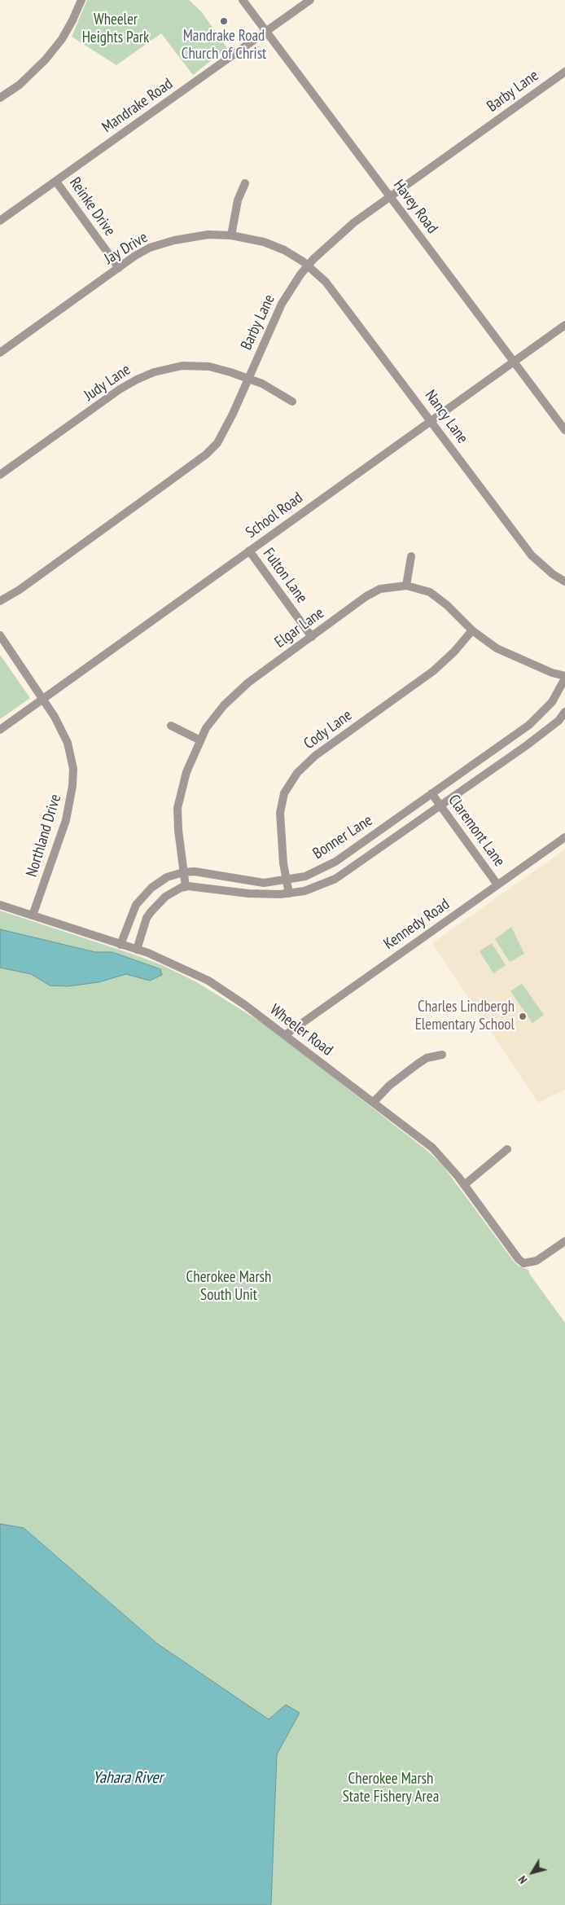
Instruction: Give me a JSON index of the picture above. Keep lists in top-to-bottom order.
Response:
{
  "streets": {
    "street": [
      "Barby Lane",
      "Mandrake Road",
      "Reinke Drive",
      "Havey Road",
      "Jay Drive",
      "Judy Lane",
      "Nancy Lane",
      "School Road",
      "Fulton Lane",
      "Elgar Lane",
      "Cody Lane",
      "Claremont Lane",
      "Northland Drive",
      "Bonner Lane",
      "Kennedy Road",
      "Wheeler Road"
    ]
  },
  "crossings": [
    ["Barby Lane", "Havey Road"],
    ["Barby Lane", "Jay Drive"],
    ["Barby Lane", "Judy Lane"],
    ["Barby Lane", "Nancy Lane"],
    ["Mandrake Road", "Reinke Drive"],
    ["Mandrake Road", "Havey Road"],
    ["Reinke Drive", "Jay Drive"],
    ["Havey Road", "School Road"],
    ["Jay Drive", "Nancy Lane"],
    ["Nancy Lane", "School Road"],
    ["School Road", "Fulton Lane"],
    ["School Road", "Northland Drive"],
    ["Fulton Lane", "Elgar Lane"],
    ["Elgar Lane", "Cody Lane"],
    ["Elgar Lane", "Bonner Lane"],
    ["Cody Lane", "Bonner Lane"],
    ["Claremont Lane", "Bonner Lane"],
    ["Claremont Lane", "Kennedy Road"],
    ["Northland Drive", "Wheeler Road"],
    ["Bonner Lane", "Wheeler Road"],
    ["Kennedy Road", "Wheeler Road"]
  ],
  "water": ["Yahara River"],
  "parks": ["Wheeler Heights Park", "Cherokee Marsh South Unit", "Cherokee Marsh State Fishery Area"],
  "places": ["Mandrake Road Church of Christ", "Charles Lindbergh Elementary School"],
  "north": "bottom left"
}
